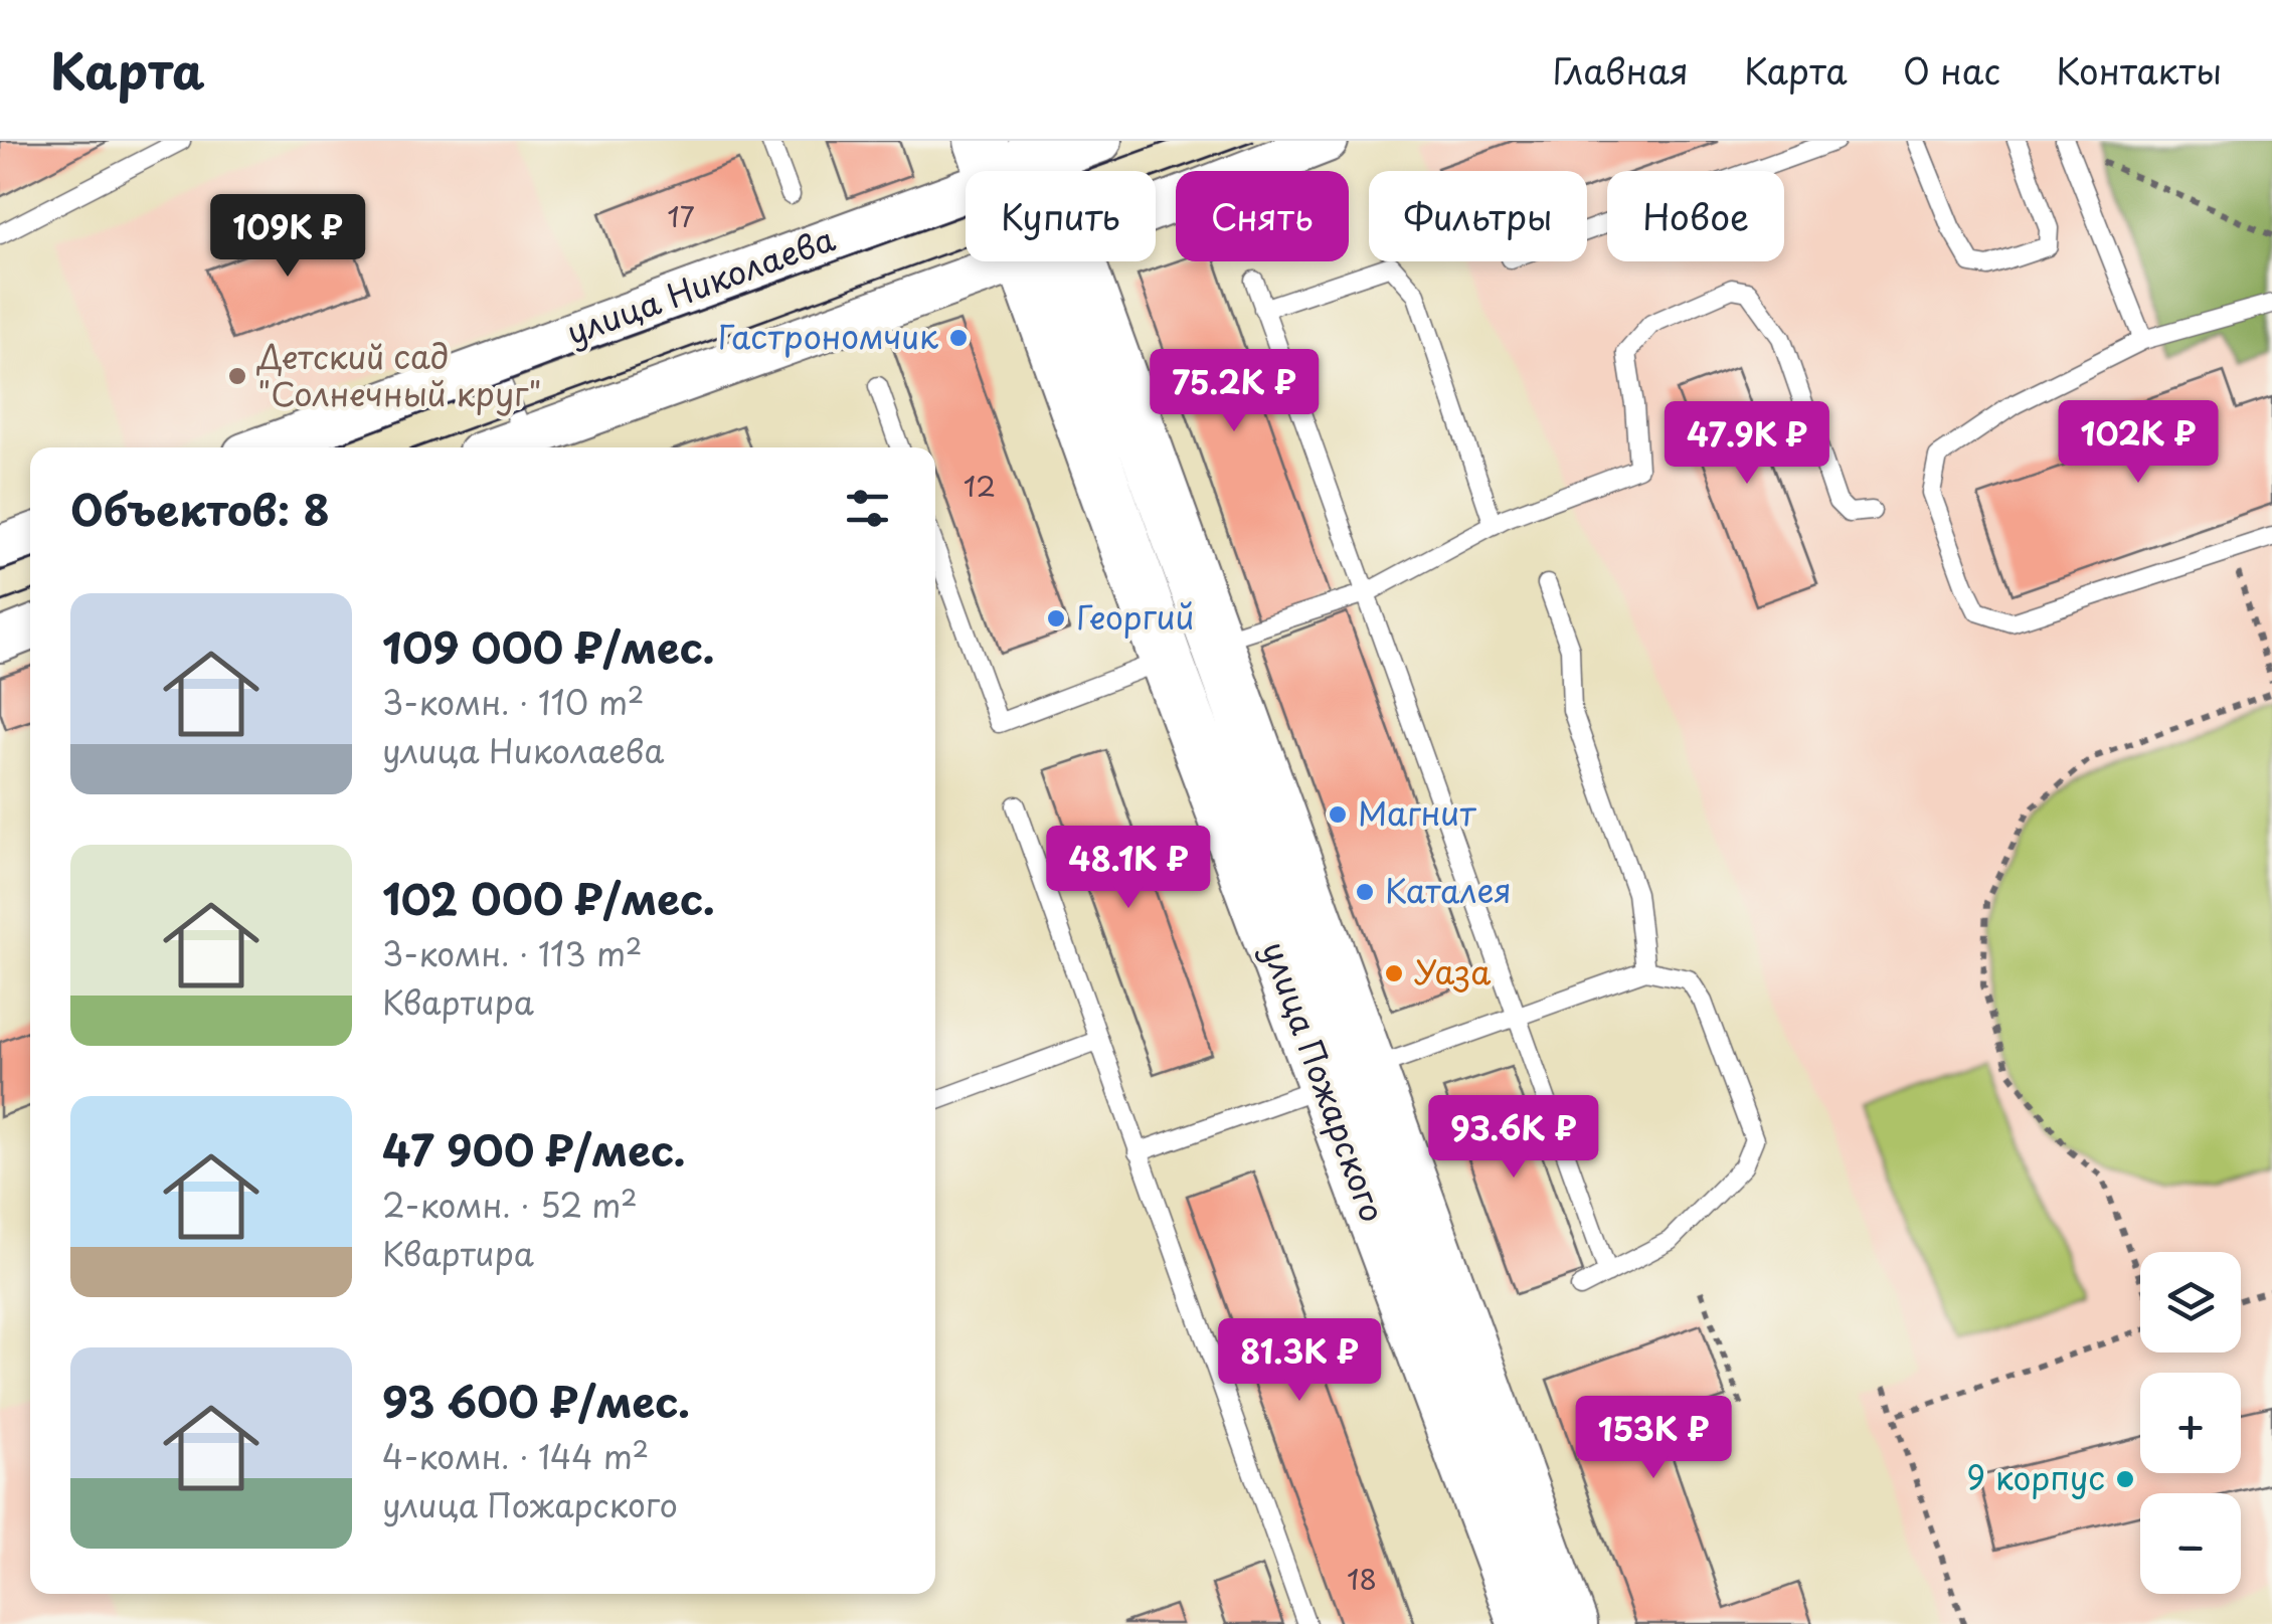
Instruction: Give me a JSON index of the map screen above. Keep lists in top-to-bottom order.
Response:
{
  "streets": {
    "main road": ["улица Пожарского"],
    "street": ["улица Николаева"]
  },
  "places": [
    "Гастрономчик",
    "Детский сад \"Солнечный круг\"",
    "Георгий",
    "Магнит",
    "Каталея",
    "Уаза",
    "9 корпус"
  ],
  "house_numbers": ["17", "12", "18"],
  "page": {
    "header": "Карта",
    "nav": [
      "Главная",
      "Карта",
      "О нас",
      "Контакты"
    ],
    "chip": [
      "Купить",
      "Снять",
      "Фильтры",
      "Новое"
    ],
    "price": [
      "109K ₽",
      "75.2K ₽",
      "102K ₽",
      "47.9K ₽",
      "48.1K ₽",
      "93.6K ₽",
      "81.3K ₽",
      "153K ₽"
    ],
    "heading": "Объектов: 8",
    "list": [
      {
        "name": "109 000 ₽/мес.",
        "note": "3-комн. · 110 m² · улица Николаева"
      },
      {
        "name": "102 000 ₽/мес.",
        "note": "3-комн. · 113 m² · Квартира"
      },
      {
        "name": "47 900 ₽/мес.",
        "note": "2-комн. · 52 m² · Квартира"
      },
      {
        "name": "93 600 ₽/мес.",
        "note": "4-комн. · 144 m² · улица Пожарского"
      }
    ],
    "map_buttons": ["+", "−"]
  }
}
